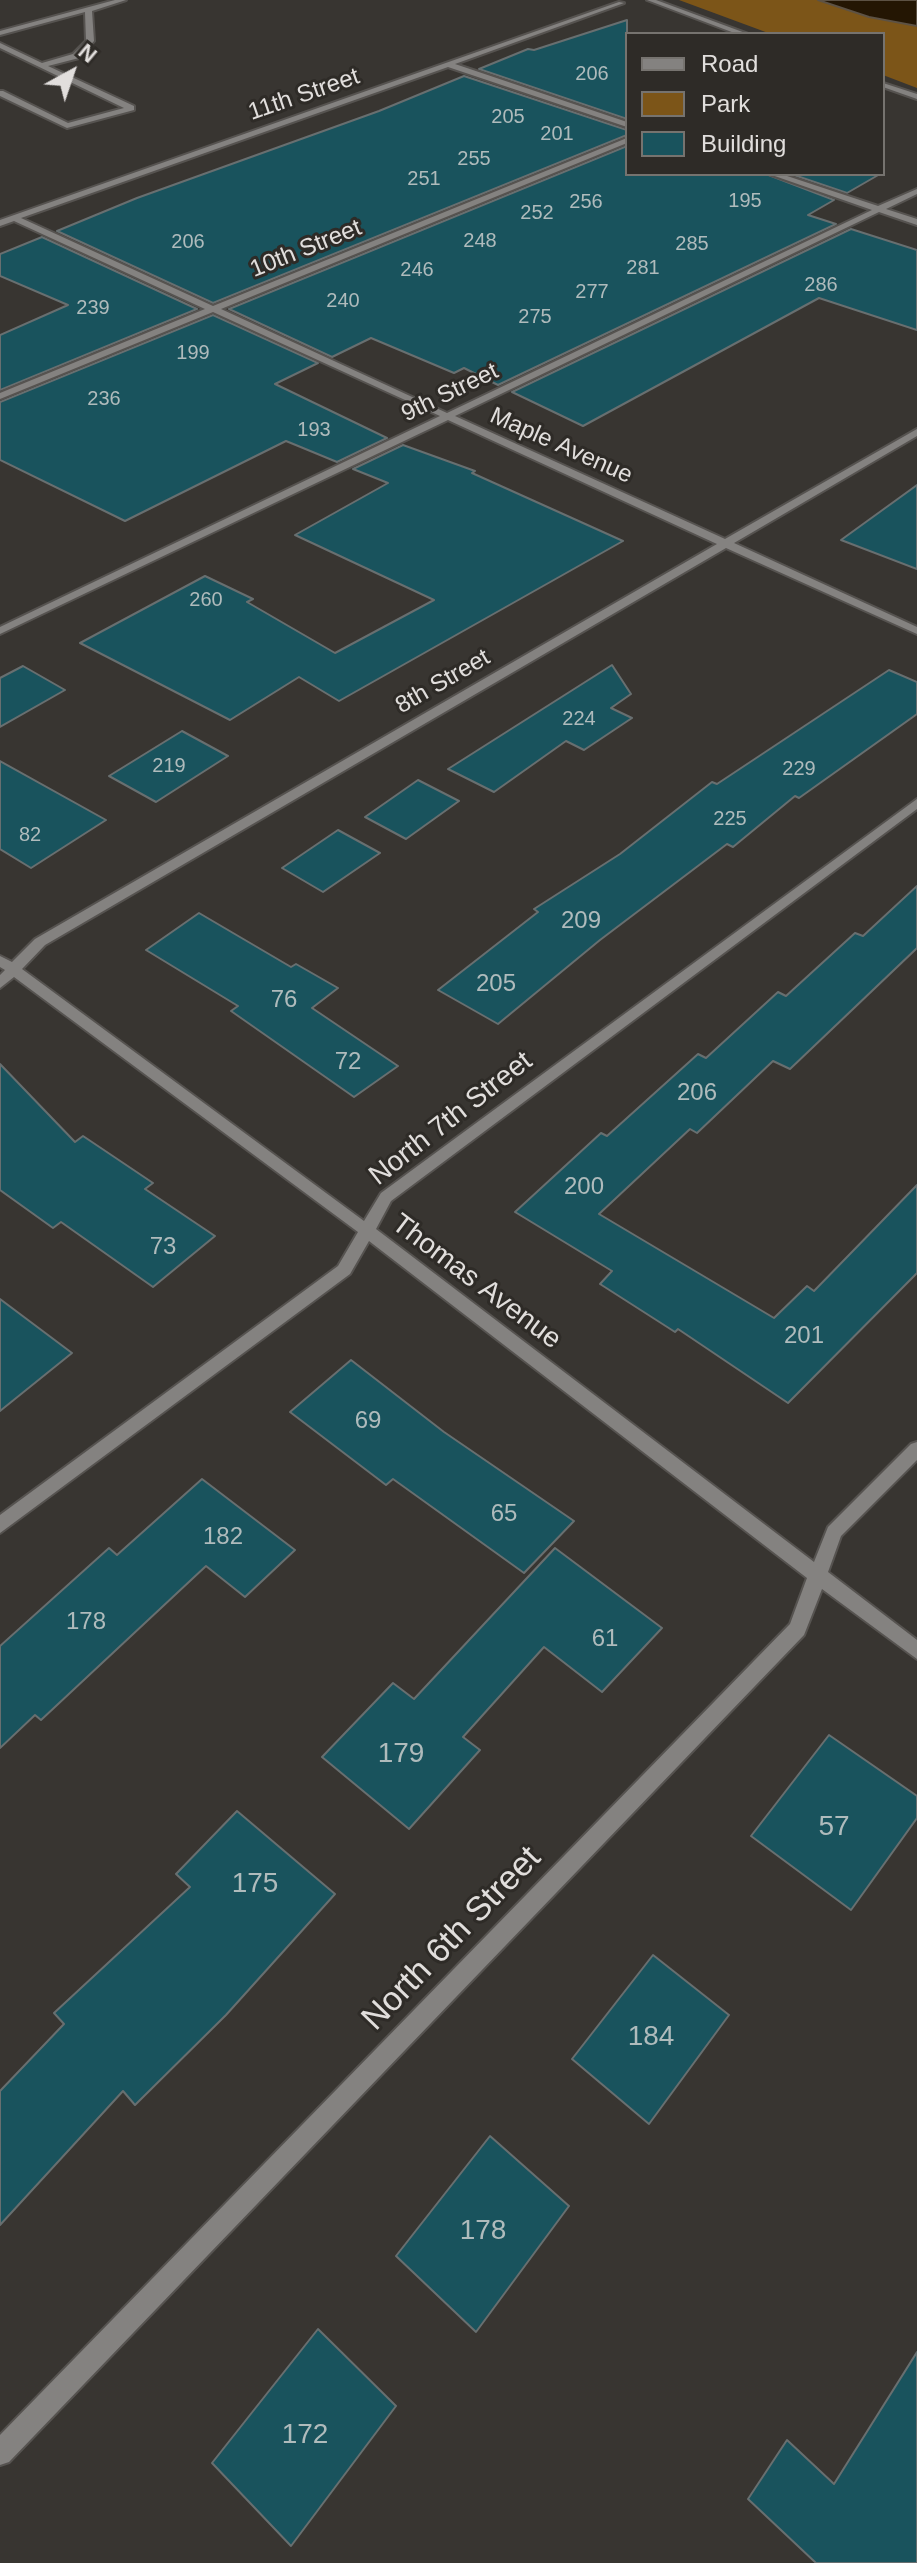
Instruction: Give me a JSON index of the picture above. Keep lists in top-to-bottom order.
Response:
{
  "streets": {
    "street": [
      "11th Street",
      "10th Street",
      "9th Street",
      "Maple Avenue",
      "8th Street",
      "North 7th Street",
      "Thomas Avenue",
      "North 6th Street"
    ]
  },
  "crossings": [
    ["11th Street", "Maple Avenue"],
    ["10th Street", "Maple Avenue"],
    ["9th Street", "Maple Avenue"],
    ["Maple Avenue", "8th Street"],
    ["8th Street", "Thomas Avenue"],
    ["North 7th Street", "Thomas Avenue"],
    ["Thomas Avenue", "North 6th Street"]
  ],
  "house_numbers": [
    "206",
    "205",
    "201",
    "255",
    "251",
    "195",
    "256",
    "252",
    "248",
    "206",
    "285",
    "281",
    "246",
    "286",
    "277",
    "240",
    "239",
    "275",
    "199",
    "236",
    "193",
    "260",
    "224",
    "219",
    "229",
    "225",
    "82",
    "209",
    "205",
    "76",
    "72",
    "206",
    "200",
    "73",
    "201",
    "69",
    "65",
    "182",
    "178",
    "61",
    "179",
    "57",
    "175",
    "184",
    "178",
    "172"
  ],
  "legend": ["Road", "Park", "Building"],
  "north": "top right"
}
